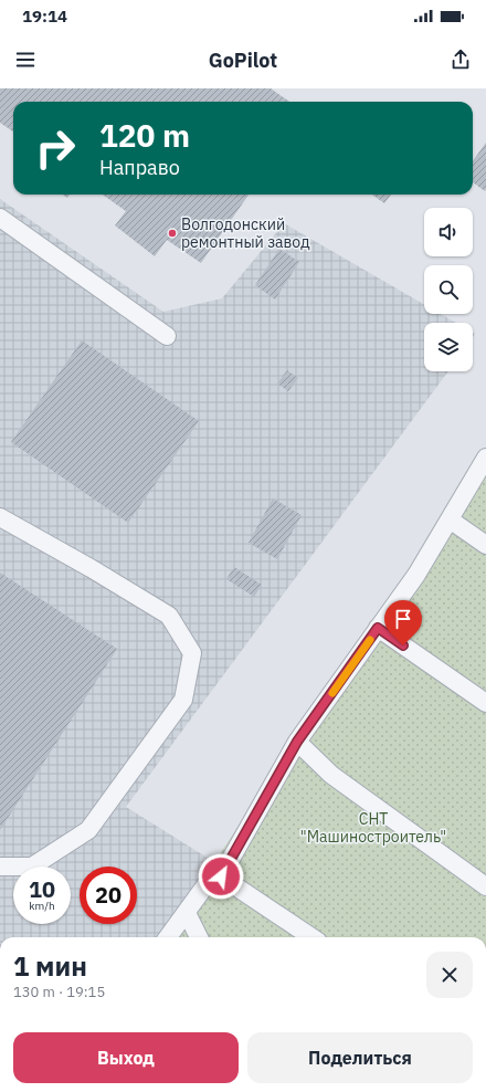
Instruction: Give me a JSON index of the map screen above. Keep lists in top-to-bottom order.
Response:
{
  "parks": ["СНТ \"Машиностроитель\""],
  "places": ["Волгодонский ремонтный завод"],
  "page": {
    "status": "19:14",
    "header": "GoPilot",
    "turn": ["120 m", "Направо"],
    "speed": "10 km/h",
    "limit": "20",
    "heading": ["1 мин", "130 m · 19:15"],
    "buttons": ["Выход", "Поделиться"]
  }
}
